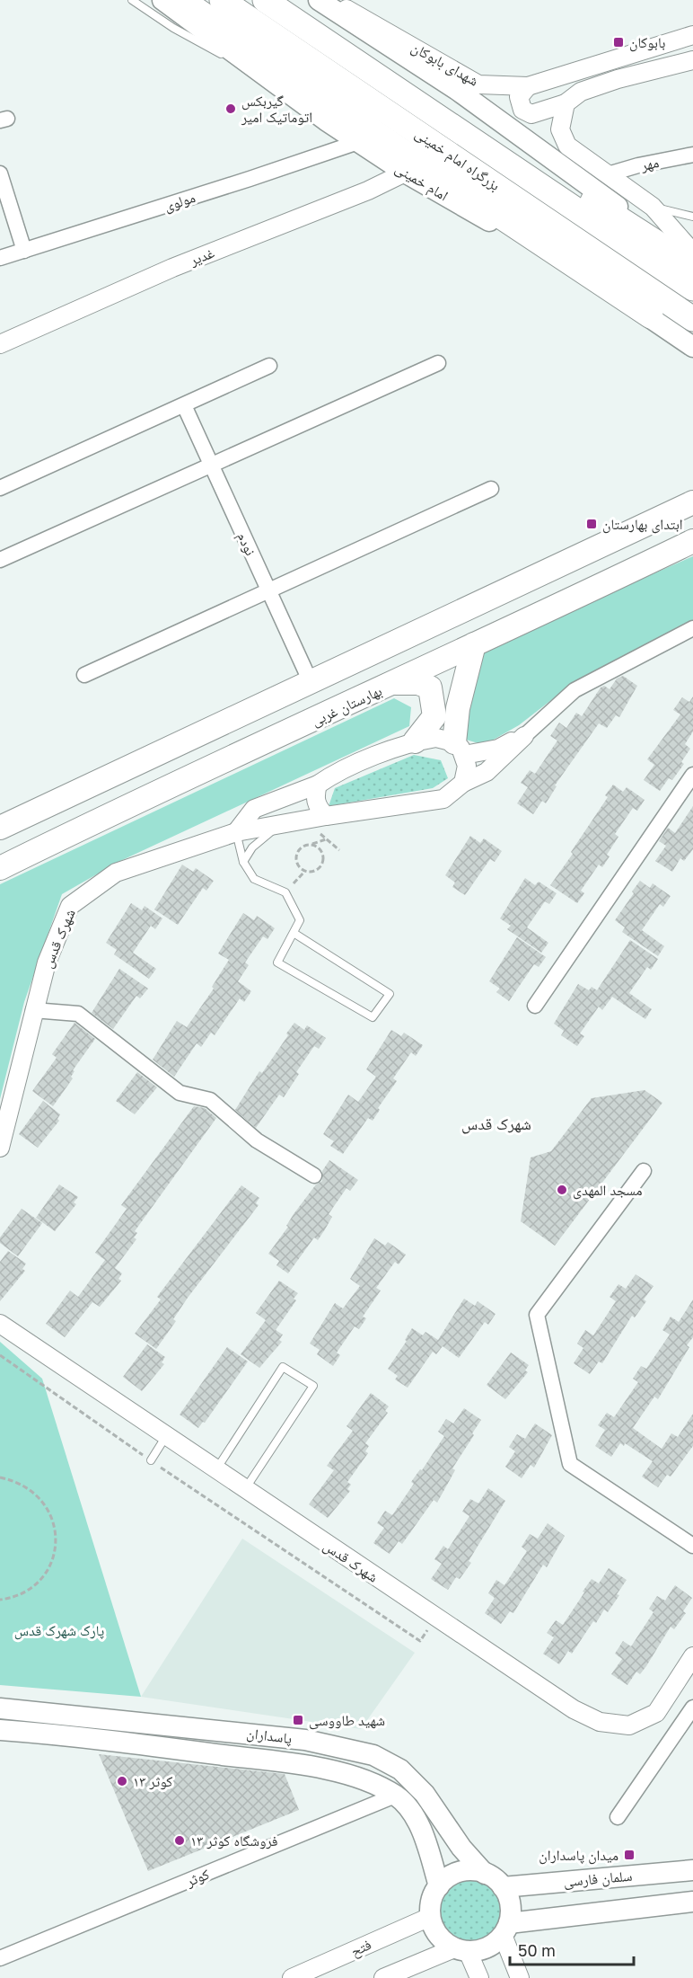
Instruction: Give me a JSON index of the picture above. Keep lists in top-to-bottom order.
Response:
{
  "streets": {
    "highway": ["بزرگراه امام خمینی"],
    "main road": [
      "امام خمینی",
      "بهارستان غربی",
      "پاسداران",
      "سلمان فارسی"
    ],
    "street": [
      "شهدای بابوکان",
      "مهر",
      "مولوی",
      "غدیر",
      "نودم",
      "شهرک قدس",
      "کوثر",
      "فتح"
    ]
  },
  "crossings": [
    ["امام خمینی", "مولوی"],
    ["امام خمینی", "غدیر"],
    ["پاسداران", "کوثر"],
    ["پاسداران", "سلمان فارسی"],
    ["پاسداران", "فتح"],
    ["سلمان فارسی", "فتح"]
  ],
  "districts": ["شهرک قدس"],
  "parks": ["پارک شهرک قدس"],
  "places": {
    "transit": [
      "بابوکان",
      "ابتدای بهارستان",
      "شهید طاووسی",
      "میدان پاسداران"
    ],
    "other": [
      "گیربکس اتوماتیک امیر",
      "مسجد المهدی",
      "کوثر ۱۳",
      "فروشگاه کوثر ۱۳"
    ]
  },
  "scale_bar": "50 m"
}
